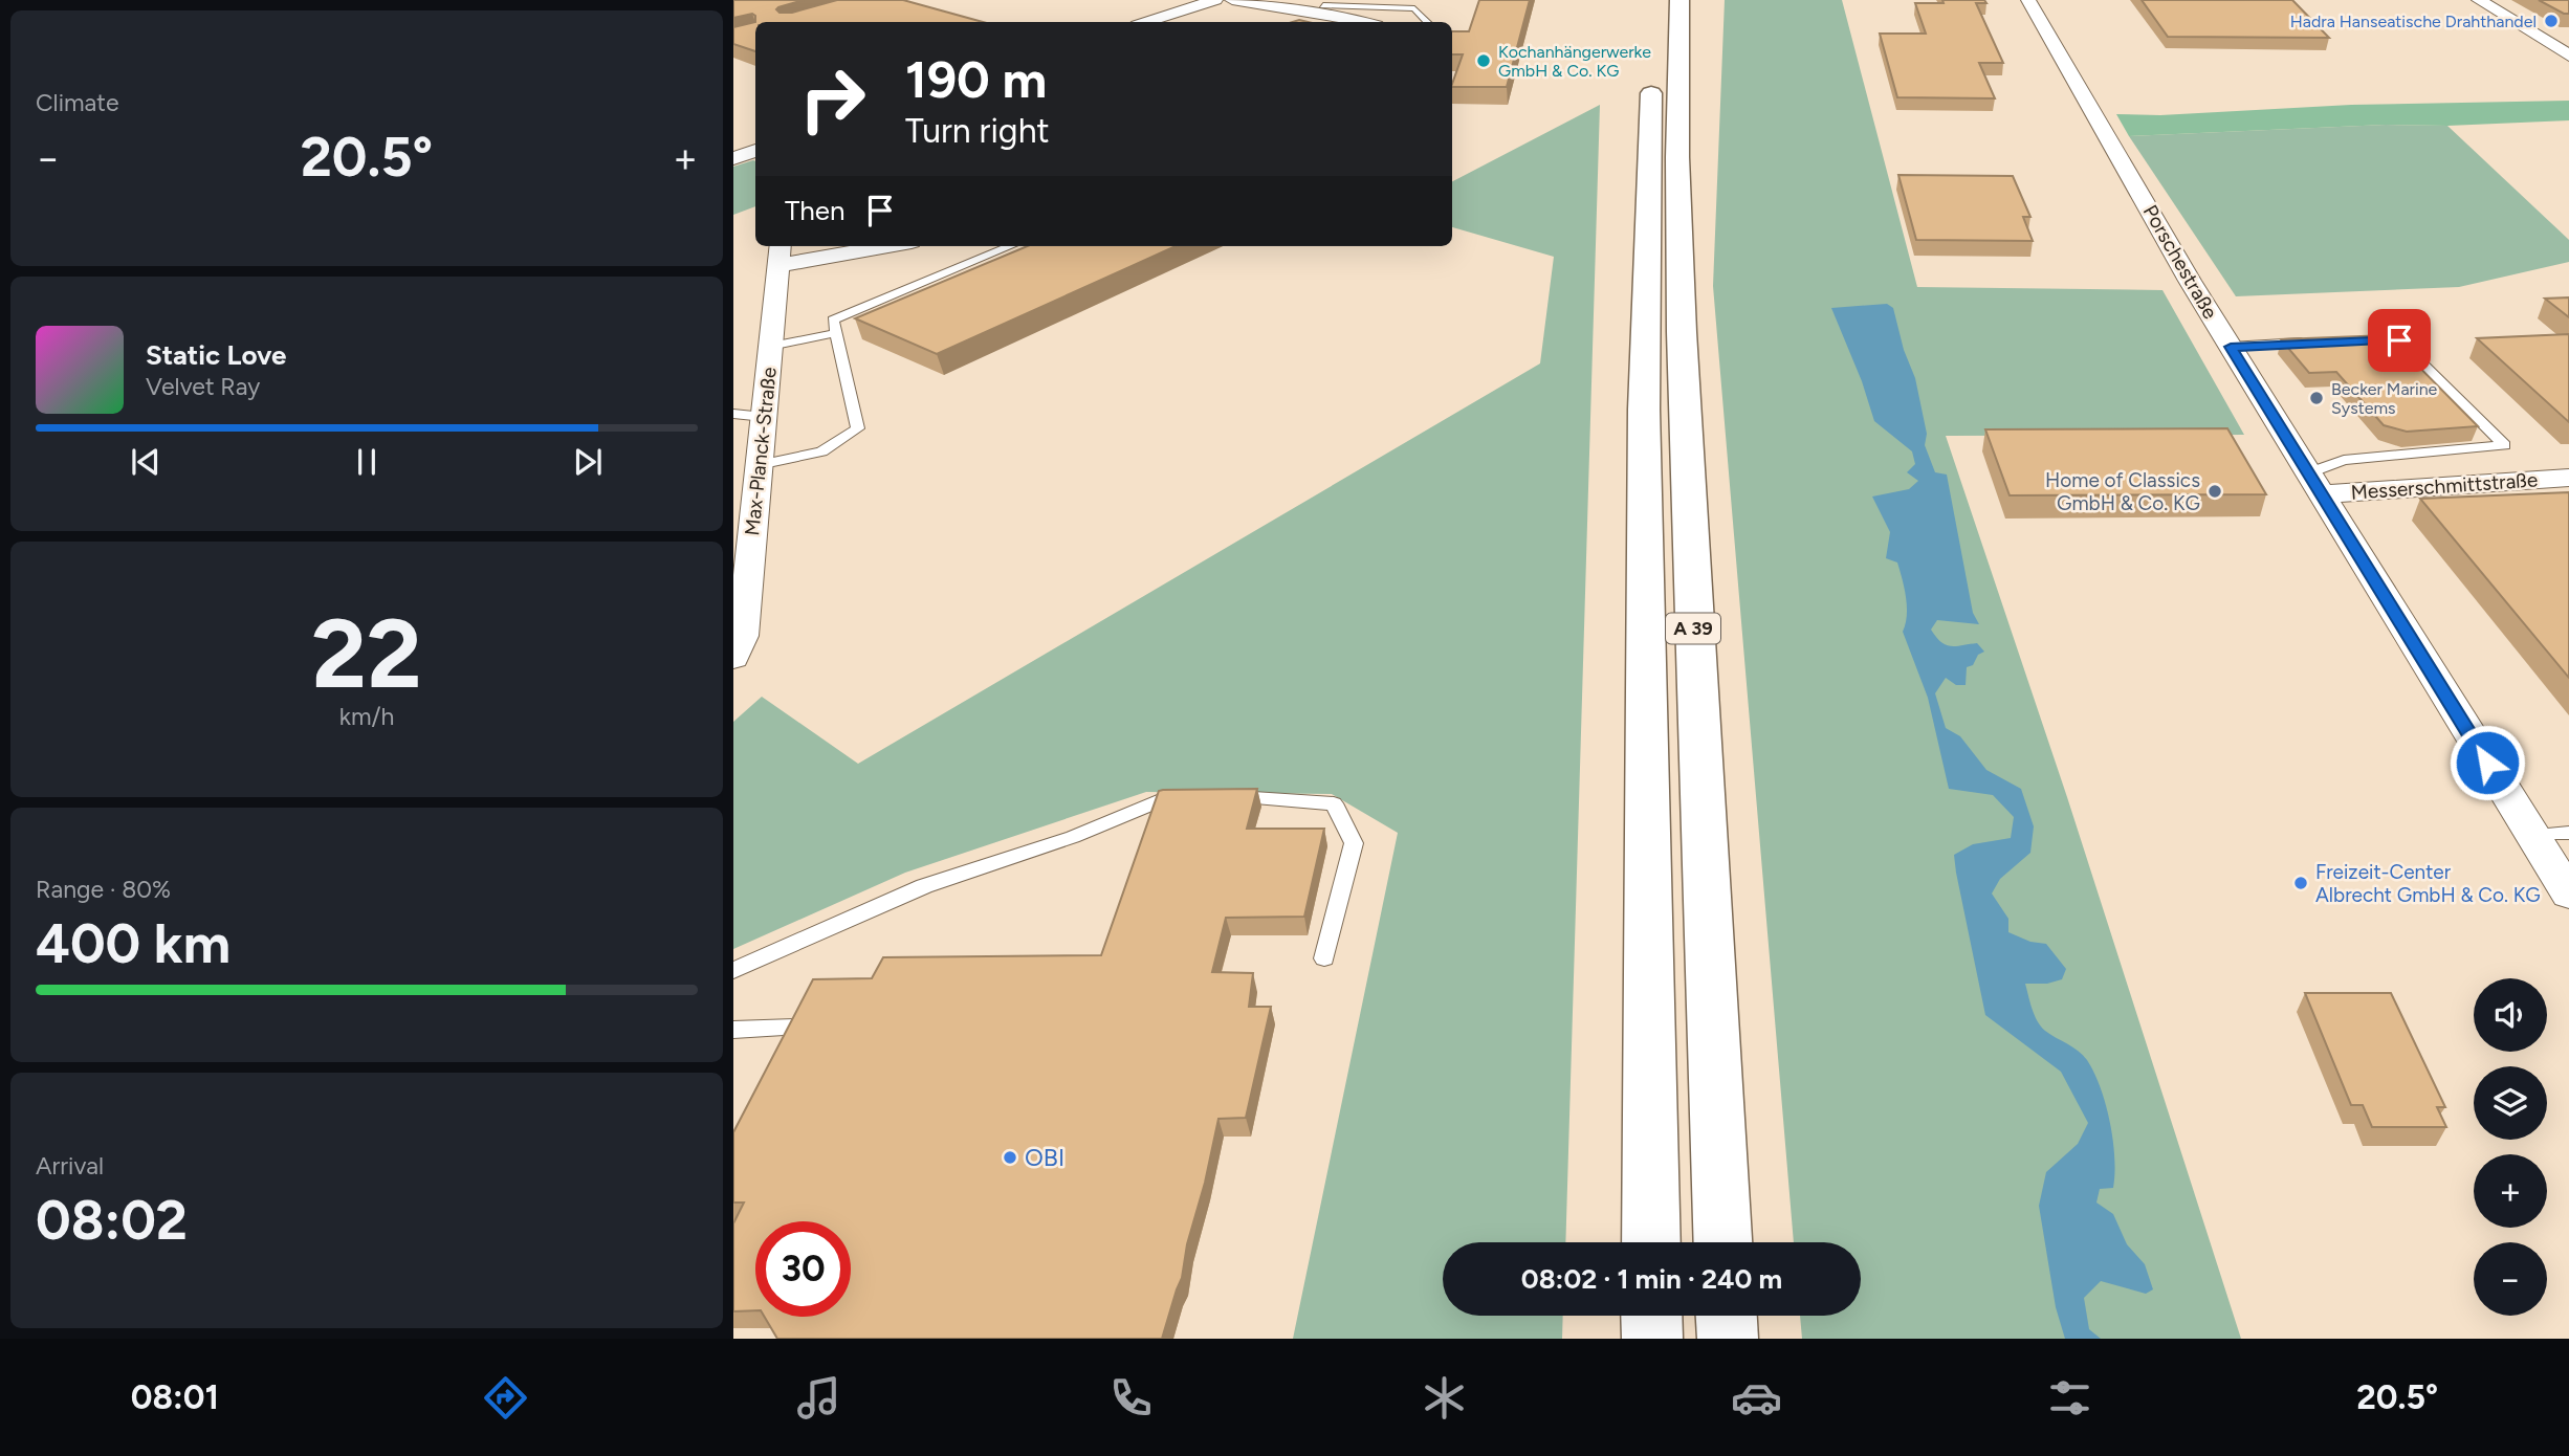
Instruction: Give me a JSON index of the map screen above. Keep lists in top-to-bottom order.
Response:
{
  "streets": {
    "highway": ["A 39"],
    "street": ["Porschestraße", "Max-Planck-Straße", "Messerschmittstraße"]
  },
  "crossings": [
    ["Porschestraße", "Messerschmittstraße"]
  ],
  "places": [
    "Hadra Hanseatische Drahthandel",
    "Kochanhängerwerke GmbH & Co. KG",
    "Becker Marine Systems",
    "Home of Classics GmbH & Co. KG",
    "Freizeit-Center Albrecht GmbH & Co. KG",
    "OBI"
  ],
  "page": {
    "tile": [
      "Climate",
      ["22", "km/h"],
      ["Range · 80%", "400 km"],
      ["Arrival", "08:02"]
    ],
    "turn": ["190 m", "Turn right"],
    "heat": ["−", "20.5°", "+"],
    "then": "Then",
    "song": ["Static Love", "Velvet Ray"],
    "map_buttons": ["+", "−"],
    "limit": "30",
    "trip": "08:02 · 1 min · 240 m",
    "tabs": ["08:01", "20.5°"]
  }
}
